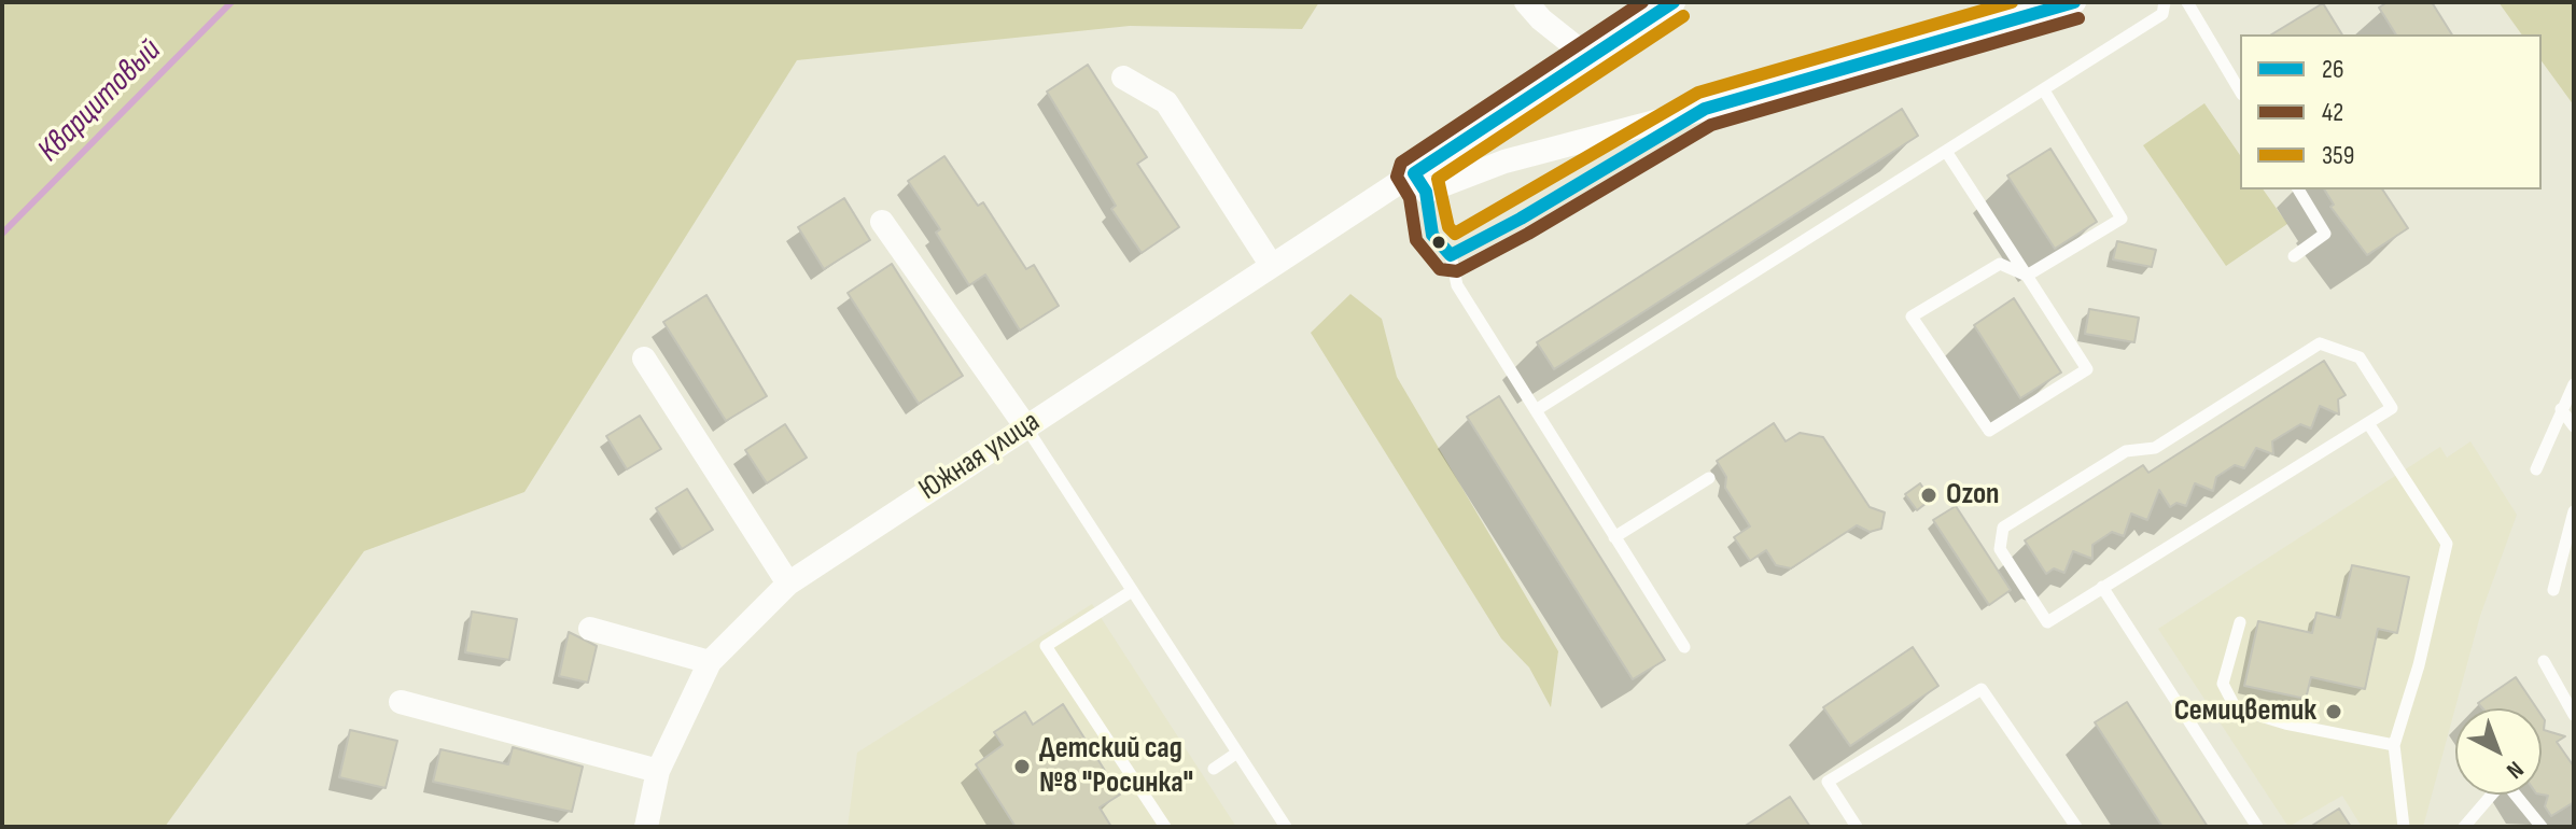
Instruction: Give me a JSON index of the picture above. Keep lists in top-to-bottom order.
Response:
{
  "streets": {
    "street": ["Южная улица"]
  },
  "water": ["Кварцитовый"],
  "places": ["Ozon", "Семицветик", "Детский сад №8 \"Росинка\""],
  "lines": ["transit line 26", "transit line 42", "transit line 359"],
  "legend": ["26", "42", "359"],
  "north": "bottom right"
}
